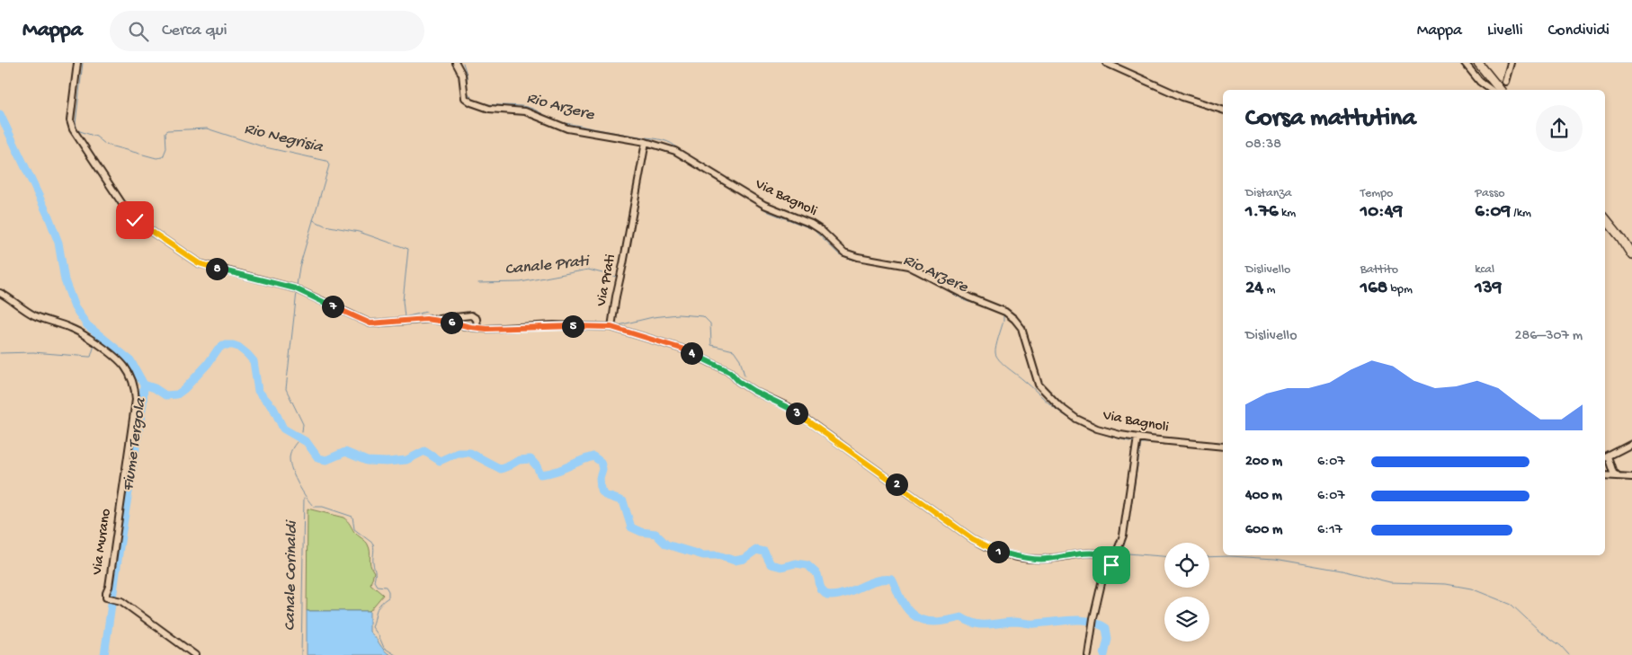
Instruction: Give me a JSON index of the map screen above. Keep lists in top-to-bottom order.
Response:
{
  "streets": {
    "street": ["Via Bagnoli", "Via Prati", "Via Murano"]
  },
  "crossings": [
    ["Via Bagnoli", "Via Prati"]
  ],
  "water": [
    "Rio Arzere",
    "Rio Negrisia",
    "Canale Prati",
    "Fiume Tergola",
    "Canale Corinaldi"
  ],
  "page": {
    "header": "Mappa",
    "search": "Cerca qui",
    "nav": ["Mappa", "Livelli", "Condividi"],
    "heading": ["Corsa mattutina", "08:38"],
    "stats": [
      ["Distanza", "1.76 km"],
      ["Tempo", "10:49"],
      ["Passo", "6:09 /km"],
      ["Dislivello", "24 m"],
      ["Battito", "168 bpm"],
      ["kcal", "139"]
    ],
    "pins": [
      "8",
      "7",
      "6",
      "5",
      "4",
      "3",
      "2",
      "1"
    ],
    "chart": ["Dislivello", "286–307 m"],
    "list": [
      {
        "name": "200 m",
        "note": "6:07"
      },
      {
        "name": "400 m",
        "note": "6:07"
      },
      {
        "name": "600 m",
        "note": "6:17"
      }
    ]
  }
}
